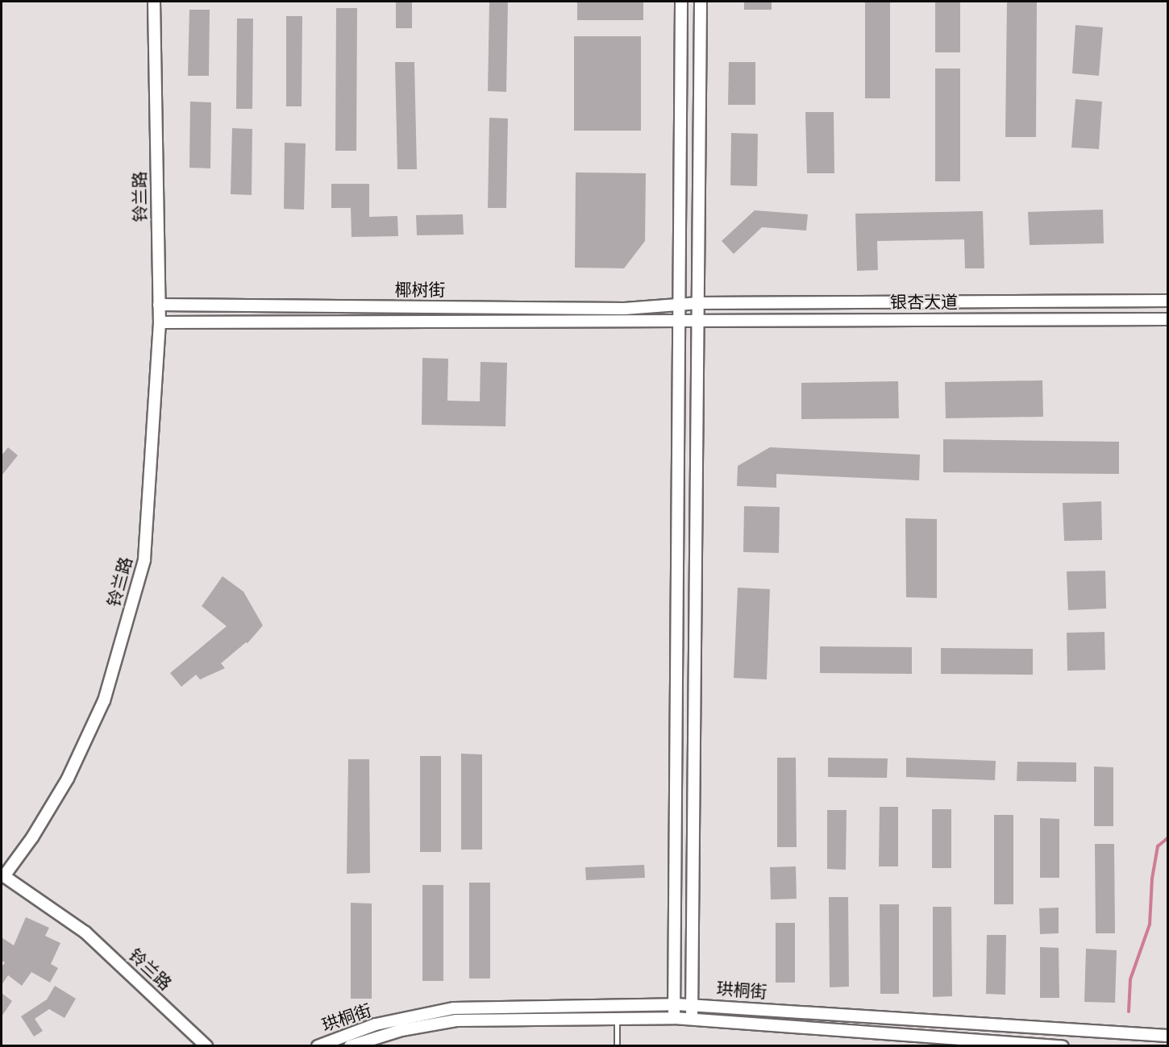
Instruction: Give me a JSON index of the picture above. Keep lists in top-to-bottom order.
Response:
{
  "streets": {
    "street": [
      "铃兰路",
      "椰树街",
      "银杏大道",
      "珙桐街"
    ]
  },
  "crossings": [
    ["铃兰路", "椰树街"],
    ["椰树街", "银杏大道"]
  ]
}
